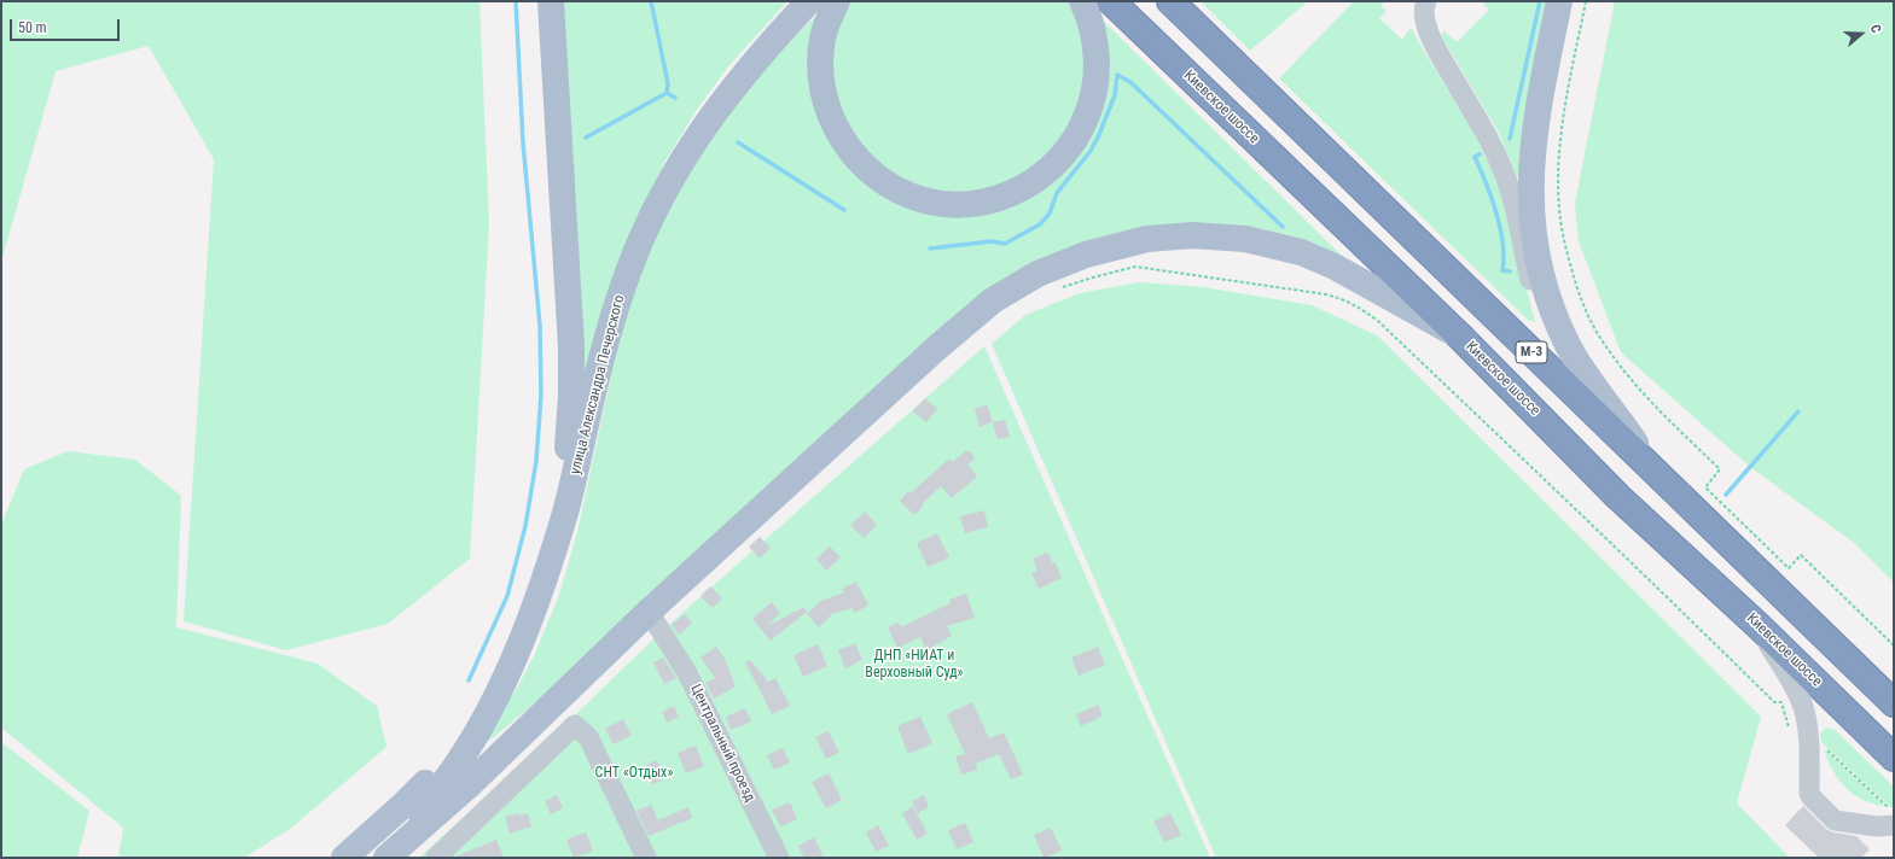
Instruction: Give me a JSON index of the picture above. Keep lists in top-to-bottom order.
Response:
{
  "streets": {
    "highway": ["Киевское шоссе", "М-3"],
    "main road": ["улица Александра Печерского"],
    "street": ["Центральный проезд"]
  },
  "parks": ["ДНП «НИАТ и Верховный Суд»", "СНТ «Отдых»"],
  "scale_bar": "50 m",
  "north": "right"
}
